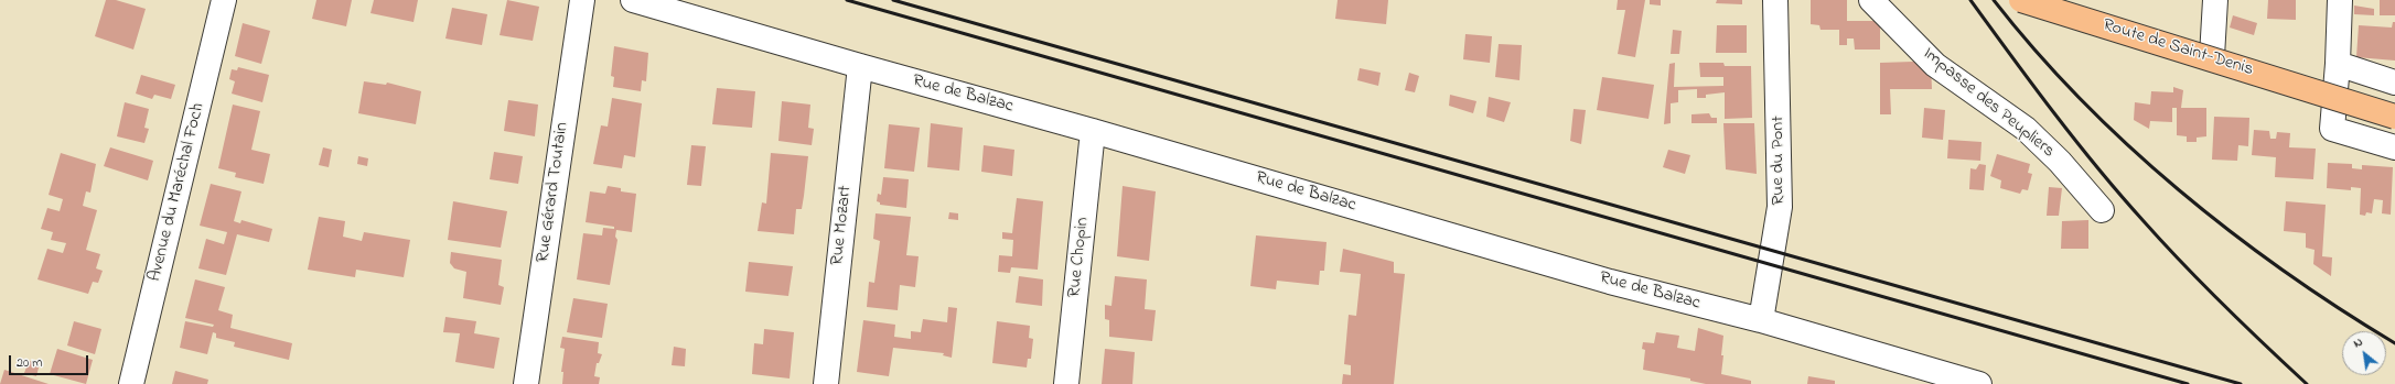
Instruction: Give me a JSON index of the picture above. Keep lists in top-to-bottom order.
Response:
{
  "streets": {
    "main road": ["Route de Saint-Denis"],
    "street": [
      "Rue de Balzac",
      "Impasse des Peupliers",
      "Rue du Pont",
      "Avenue du Maréchal Foch",
      "Rue Gérard Toutain",
      "Rue Mozart",
      "Rue Chopin"
    ]
  },
  "crossings": [
    ["Rue de Balzac", "Rue du Pont"],
    ["Rue de Balzac", "Rue Mozart"],
    ["Rue de Balzac", "Rue Chopin"]
  ],
  "scale_bar": "20 m",
  "north": "top left"
}
